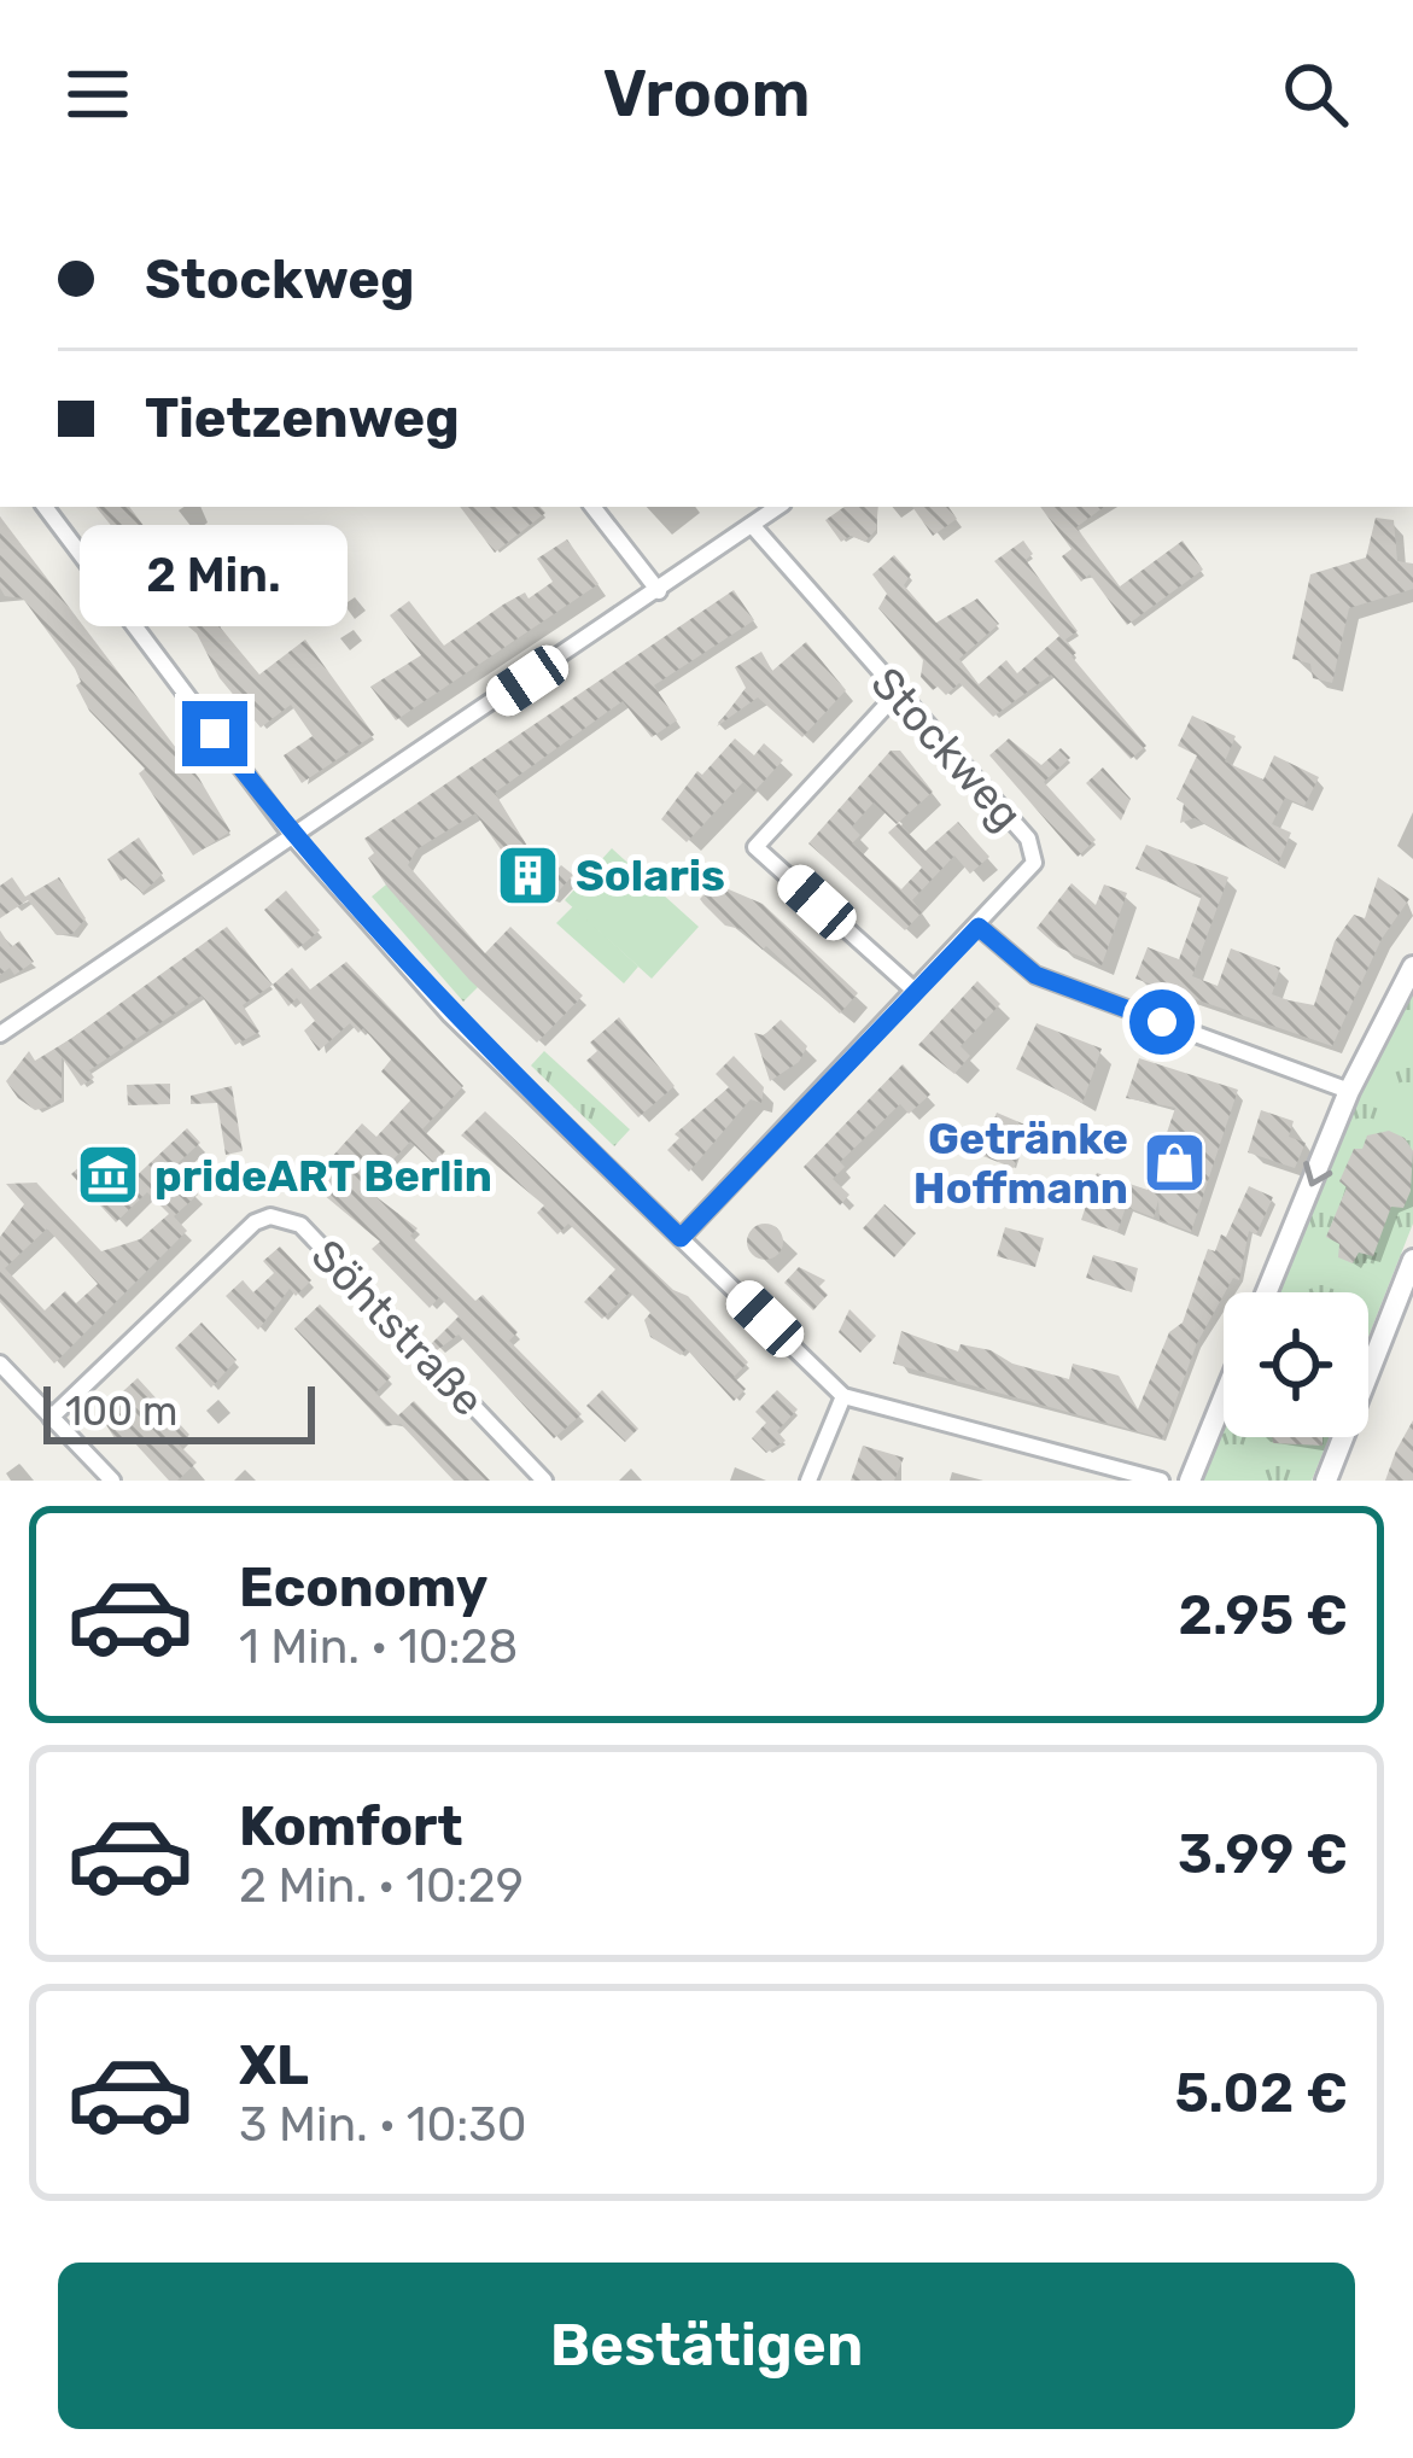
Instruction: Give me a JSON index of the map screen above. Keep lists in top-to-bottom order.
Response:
{
  "streets": {
    "street": ["Stockweg", "Söhtstraße"]
  },
  "places": {
    "building": ["Solaris"],
    "shop": ["Getränke Hoffmann"],
    "museum": ["prideART Berlin"]
  },
  "scale_bar": "100 m",
  "page": {
    "header": "Vroom",
    "banner": ["Stockweg", "Tietzenweg"],
    "bubble": "2 Min.",
    "scale": "100 m",
    "list": [
      {
        "name": "Economy",
        "note": "1 Min. · 10:28",
        "value": "2.95 €"
      },
      {
        "name": "Komfort",
        "note": "2 Min. · 10:29",
        "value": "3.99 €"
      },
      {
        "name": "XL",
        "note": "3 Min. · 10:30",
        "value": "5.02 €"
      }
    ],
    "buttons": "Bestätigen"
  }
}
